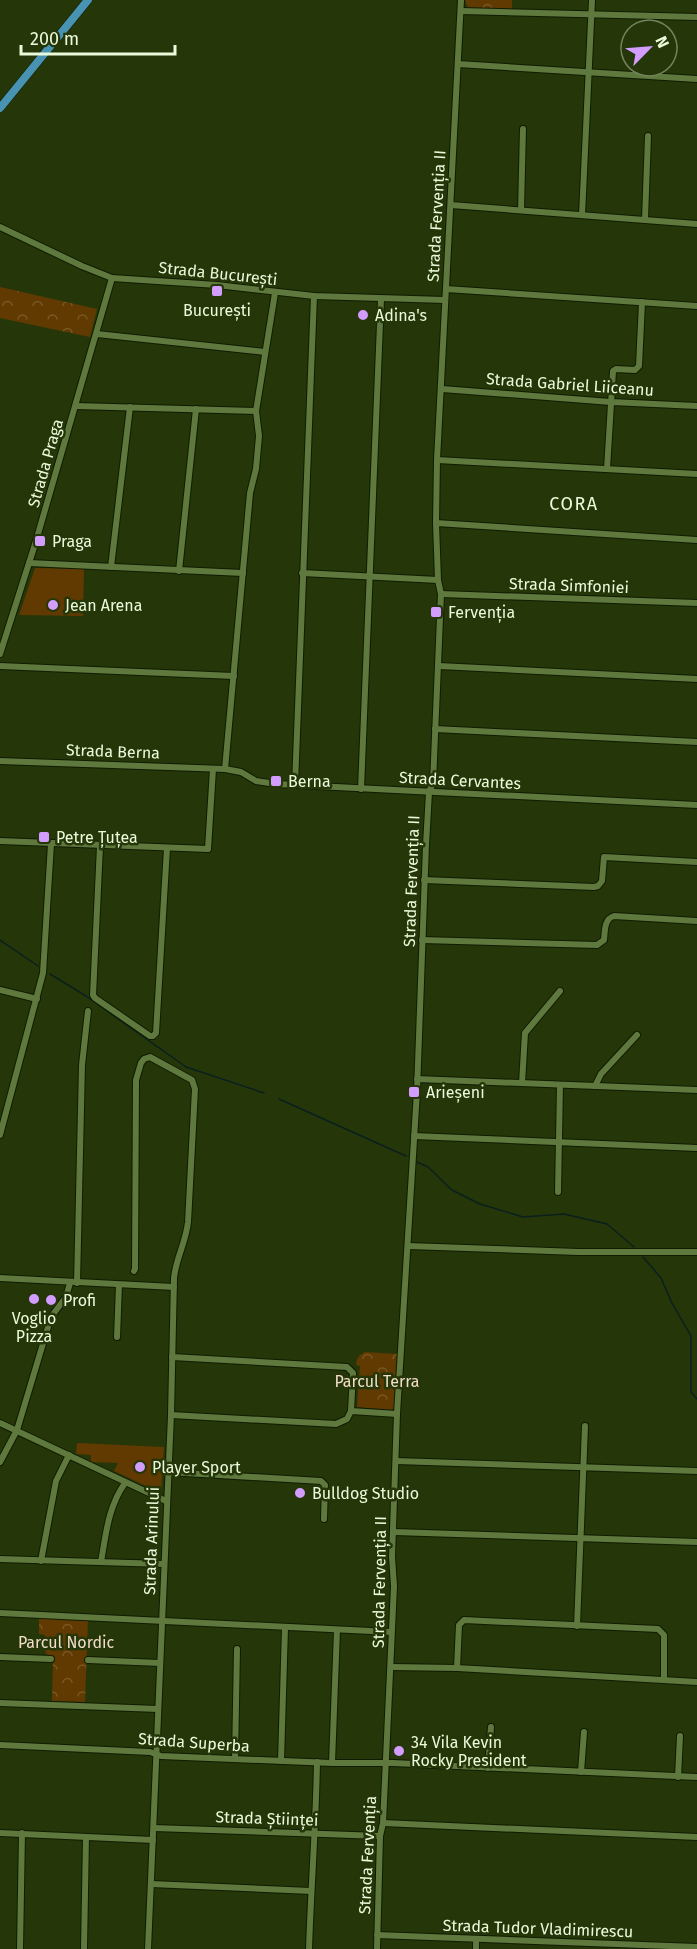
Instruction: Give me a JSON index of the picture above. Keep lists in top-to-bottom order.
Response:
{
  "streets": {
    "street": [
      "Strada Fervenția II",
      "Strada București",
      "Strada Gabriel Liiceanu",
      "Strada Praga",
      "Strada Simfoniei",
      "Strada Berna",
      "Strada Cervantes",
      "Strada Arinului",
      "Strada Superba",
      "Strada Științei",
      "Strada Fervenția",
      "Strada Tudor Vladimirescu"
    ]
  },
  "crossings": [
    ["Strada Fervenția II", "Strada București"],
    ["Strada Fervenția II", "Strada Gabriel Liiceanu"],
    ["Strada Fervenția II", "Strada Simfoniei"],
    ["Strada Fervenția II", "Strada Cervantes"],
    ["Strada Fervenția II", "Strada Superba"],
    ["Strada Fervenția II", "Strada Fervenția"],
    ["Strada București", "Strada Praga"],
    ["Strada Berna", "Strada Cervantes"],
    ["Strada Arinului", "Strada Superba"],
    ["Strada Arinului", "Strada Științei"],
    ["Strada Superba", "Strada Fervenția"],
    ["Strada Științei", "Strada Fervenția"],
    ["Strada Fervenția", "Strada Tudor Vladimirescu"]
  ],
  "districts": ["CORA"],
  "parks": ["Parcul Terra", "Parcul Nordic"],
  "places": {
    "transit": [
      "București",
      "Praga",
      "Fervenția",
      "Berna",
      "Petre Țuțea",
      "Arieșeni"
    ],
    "other": [
      "Adina's",
      "Jean Arena",
      "Voglio Pizza",
      "Profi",
      "Player Sport",
      "Bulldog Studio",
      "34 Vila Kevin Rocky President"
    ]
  },
  "scale_bar": "200 m",
  "north": "top right"
}
